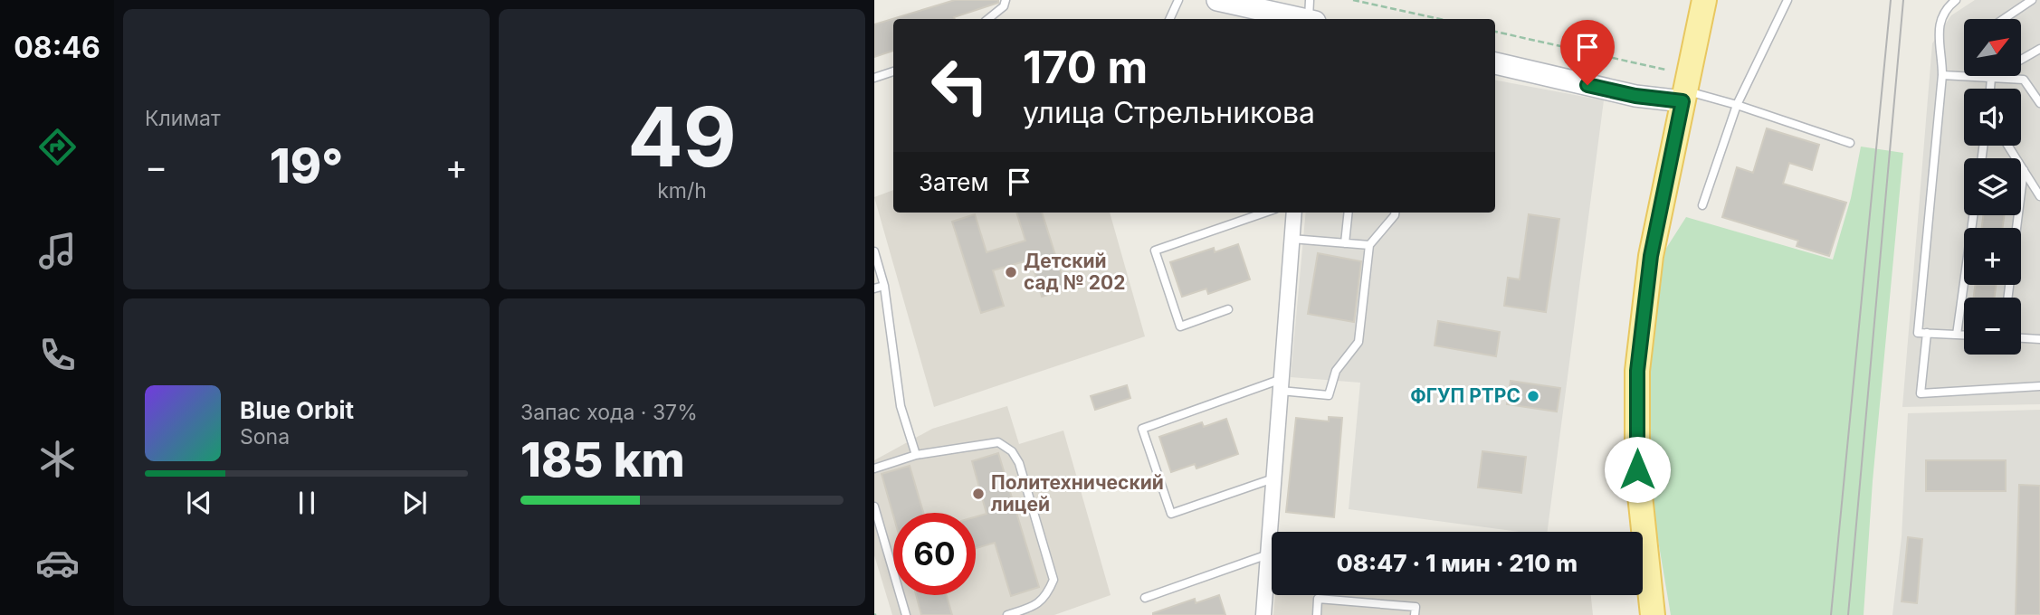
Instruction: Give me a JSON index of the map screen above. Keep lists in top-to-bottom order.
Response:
{
  "places": ["Детский сад № 202", "ФГУП РТРС", "Политехнический лицей"],
  "north": "top right",
  "page": {
    "tabs": "08:46",
    "tile": [
      "Климат",
      ["49", "km/h"],
      ["Запас хода · 37%", "185 km"]
    ],
    "map_buttons": ["+", "−"],
    "turn": ["170 m", "улица Стрельникова"],
    "heat": ["−", "19°", "+"],
    "then": "Затем",
    "song": ["Blue Orbit", "Sona"],
    "limit": "60",
    "trip": "08:47 · 1 мин · 210 m"
  }
}
